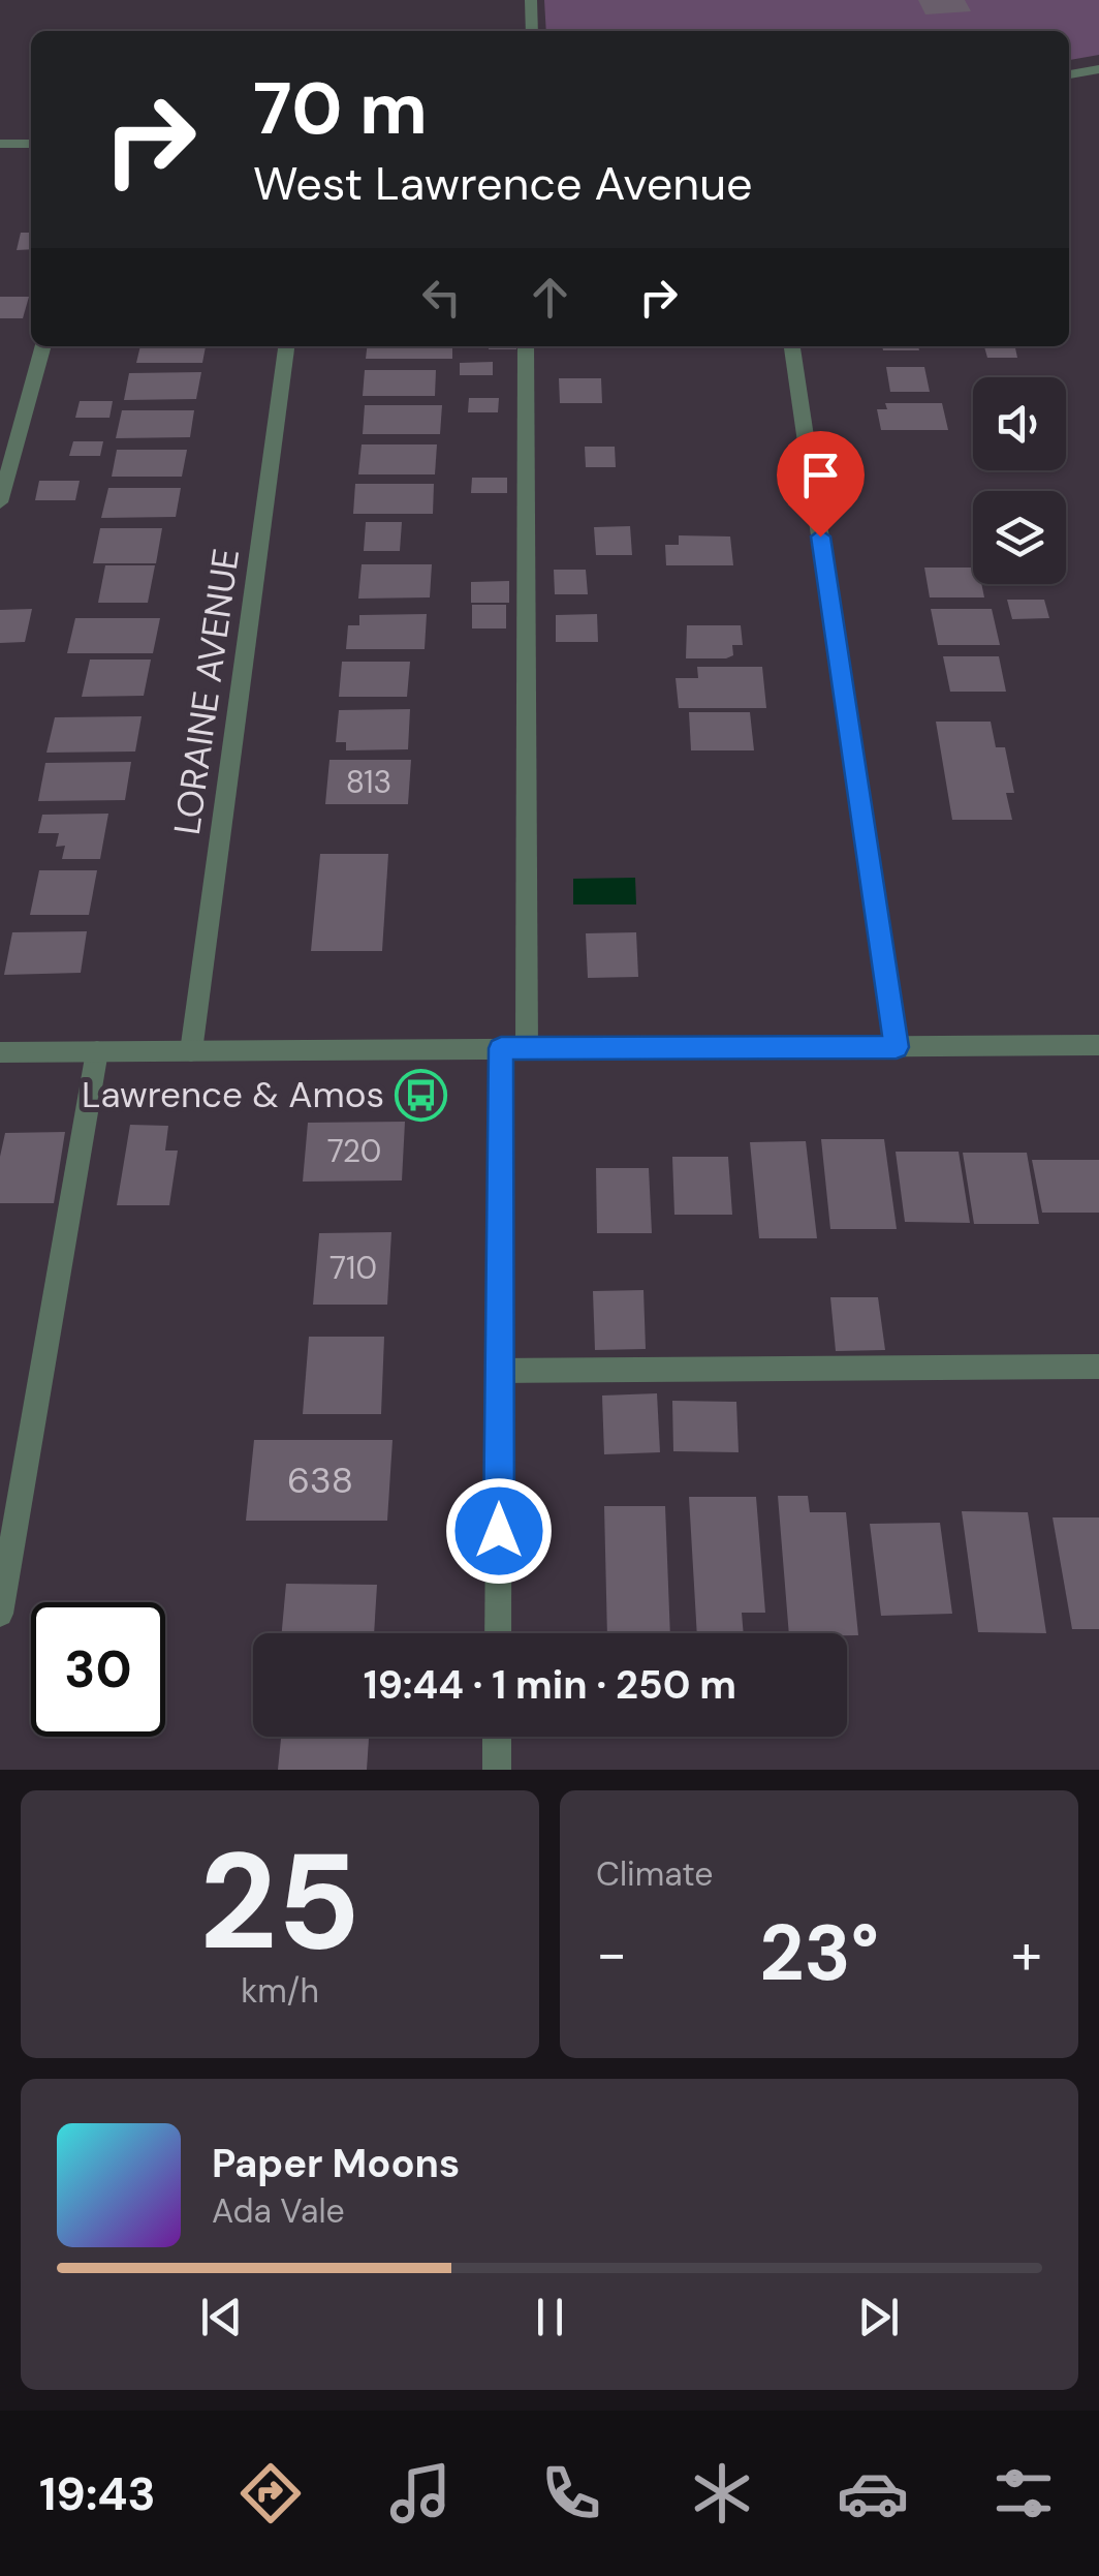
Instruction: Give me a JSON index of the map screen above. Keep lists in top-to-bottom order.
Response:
{
  "streets": {
    "street": ["LORAINE AVENUE"]
  },
  "places": {
    "bus stop": ["Lawrence & Amos"]
  },
  "house_numbers": [
    "813",
    "720",
    "710",
    "638"
  ],
  "page": {
    "turn": ["70 m", "West Lawrence Avenue"],
    "limit": "30",
    "trip": "19:44 · 1 min · 250 m",
    "tile": [
      ["25", "km/h"],
      "Climate"
    ],
    "heat": ["−", "23°", "+"],
    "song": ["Paper Moons", "Ada Vale"],
    "tabs": "19:43"
  }
}
